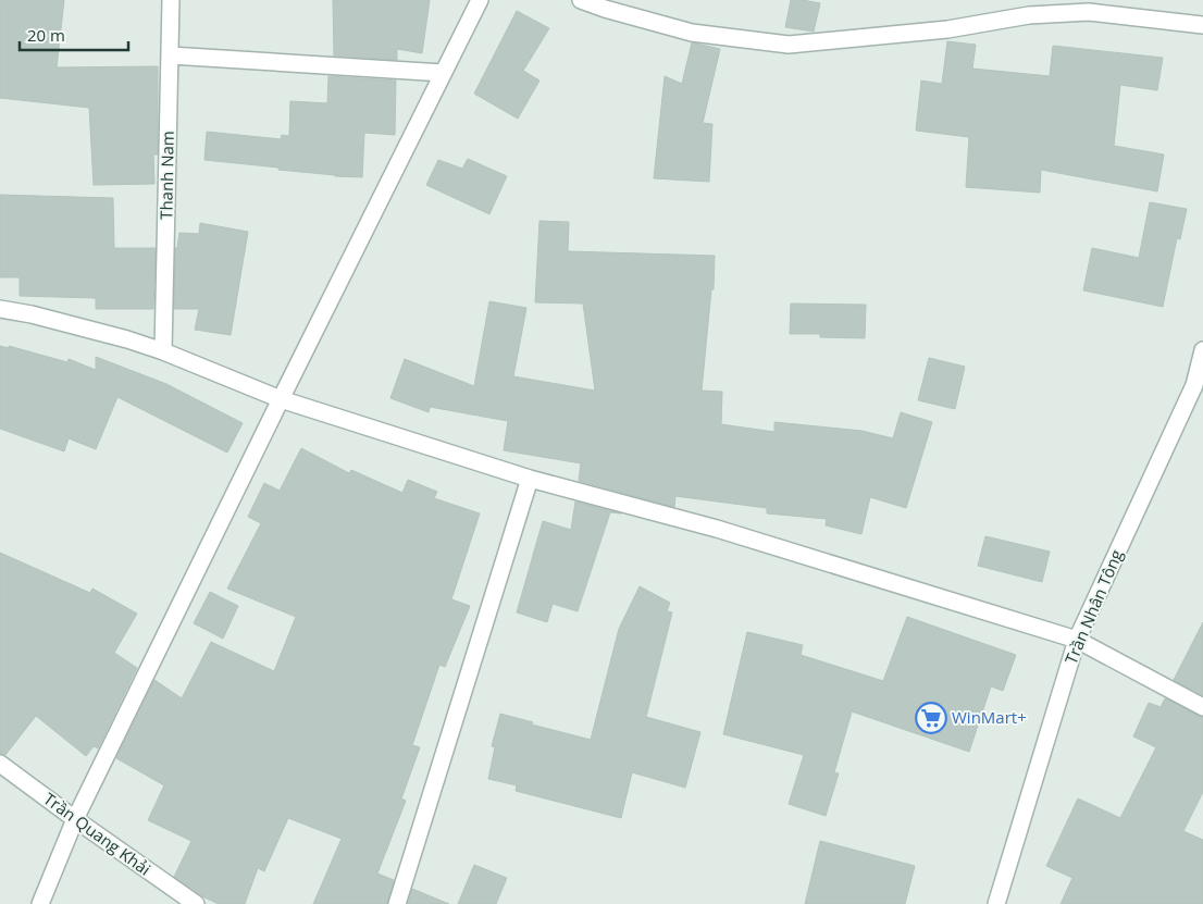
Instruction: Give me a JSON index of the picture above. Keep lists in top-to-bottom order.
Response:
{
  "streets": {
    "street": ["Thanh Nam", "Trần Nhân Tông", "Trần Quang Khải"]
  },
  "places": {
    "supermarket": ["WinMart+"]
  },
  "scale_bar": "20 m"
}
